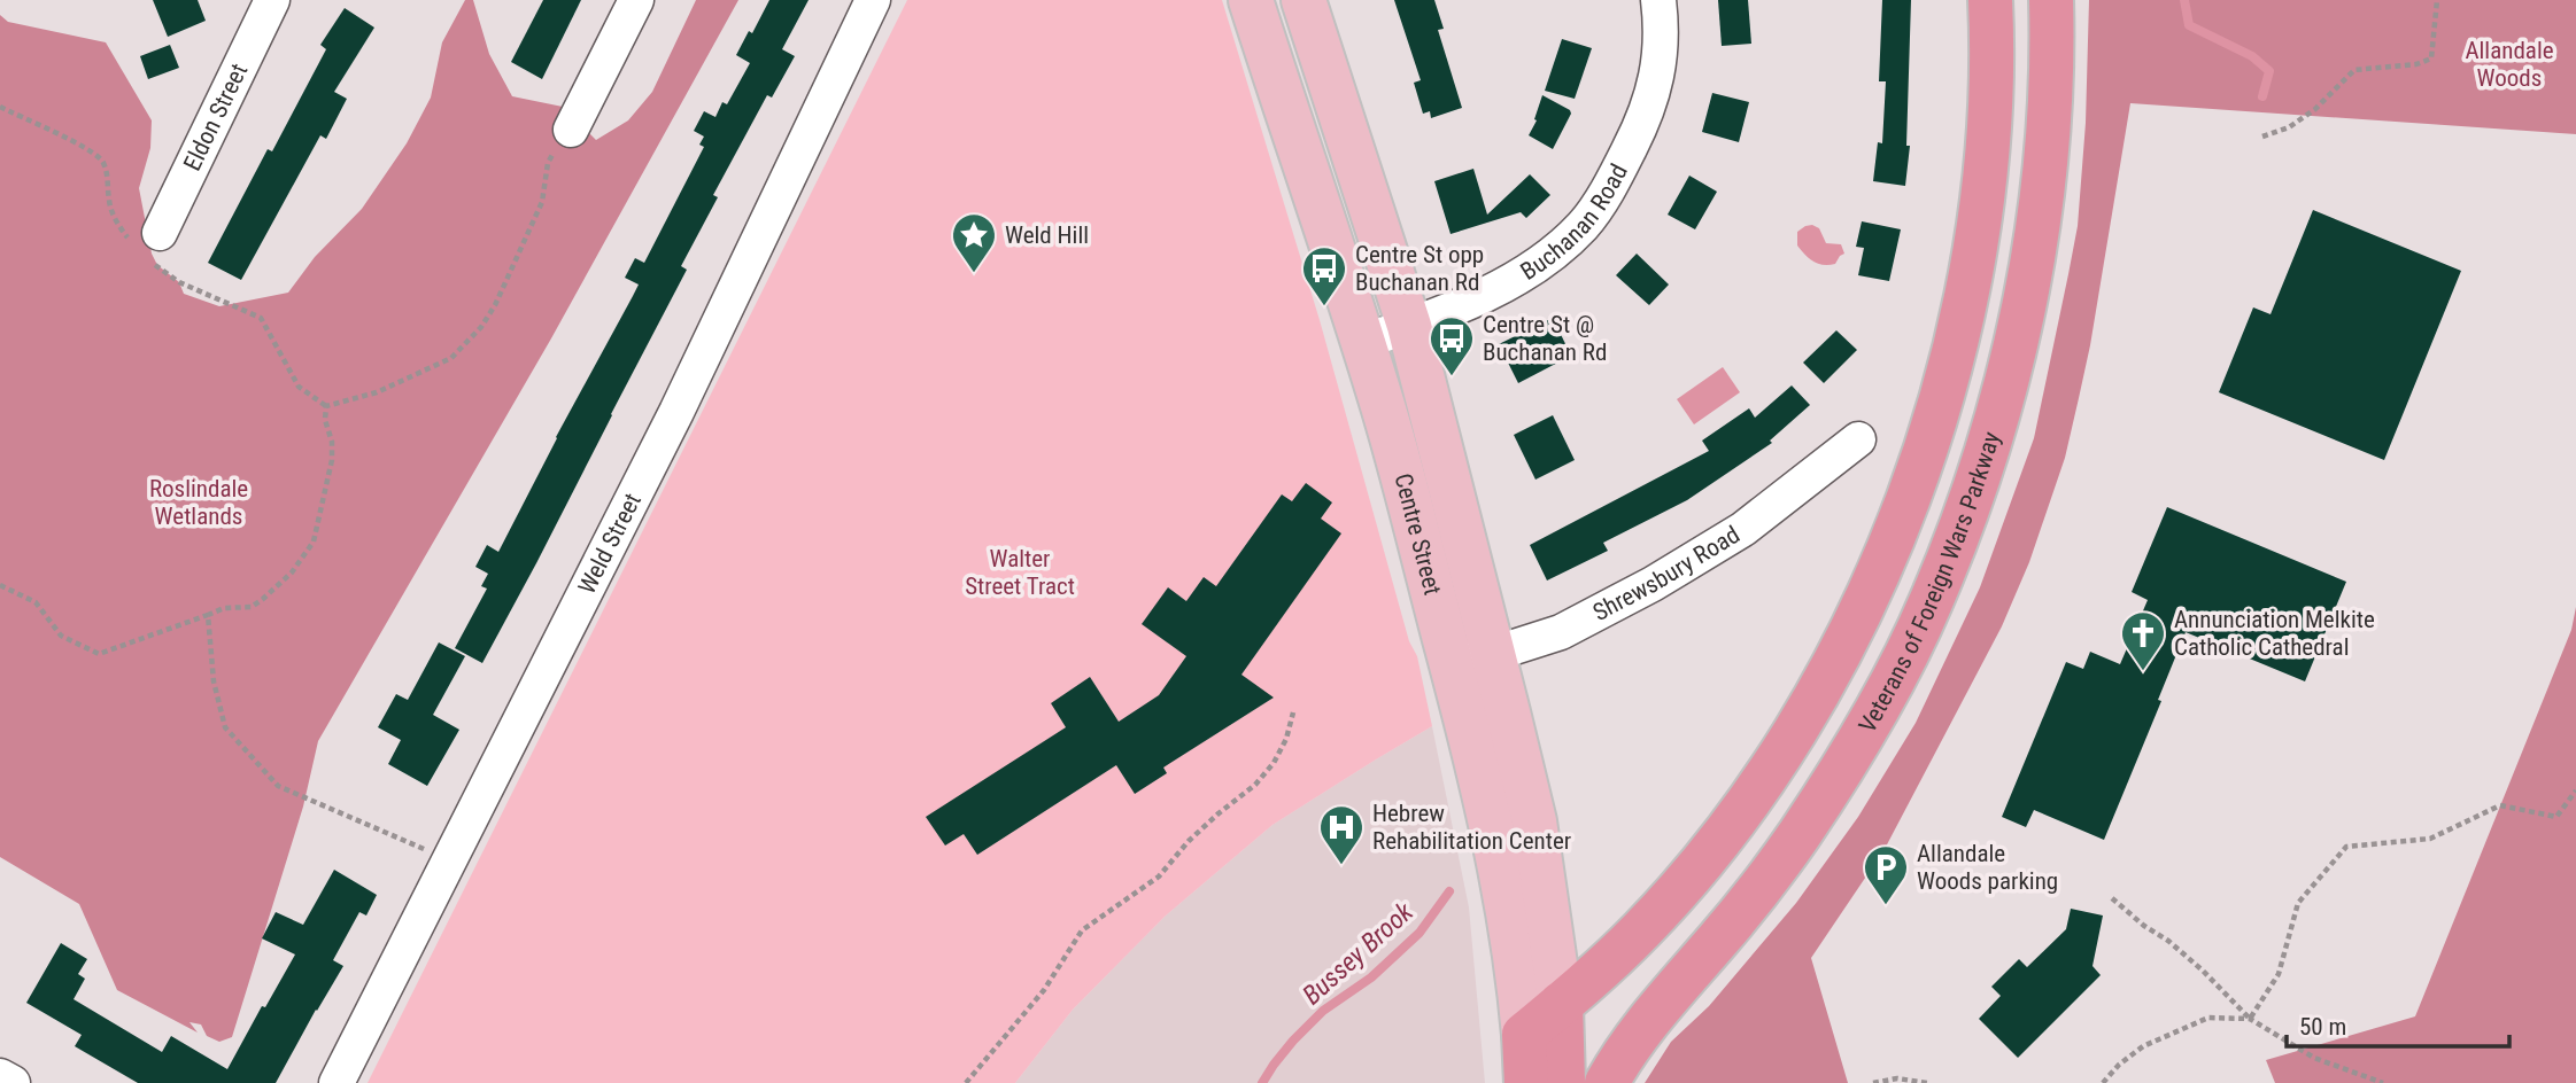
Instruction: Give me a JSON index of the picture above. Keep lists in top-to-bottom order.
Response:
{
  "streets": {
    "highway": ["Centre Street", "Veterans of Foreign Wars Parkway"],
    "street": [
      "Eldon Street",
      "Buchanan Road",
      "Weld Street",
      "Shrewsbury Road"
    ]
  },
  "crossings": [
    ["Buchanan Road", "Centre Street"],
    ["Centre Street", "Shrewsbury Road"],
    ["Centre Street", "Veterans of Foreign Wars Parkway"]
  ],
  "water": ["Bussey Brook"],
  "parks": ["Allandale Woods", "Roslindale Wetlands", "Walter Street Tract"],
  "places": {
    "place": ["Weld Hill"],
    "bus stop": ["Centre St opp Buchanan Rd", "Centre St @ Buchanan Rd"],
    "church": ["Annunciation Melkite Catholic Cathedral"],
    "hospital": ["Hebrew Rehabilitation Center"],
    "parking": ["Allandale Woods parking"]
  },
  "scale_bar": "50 m"
}
